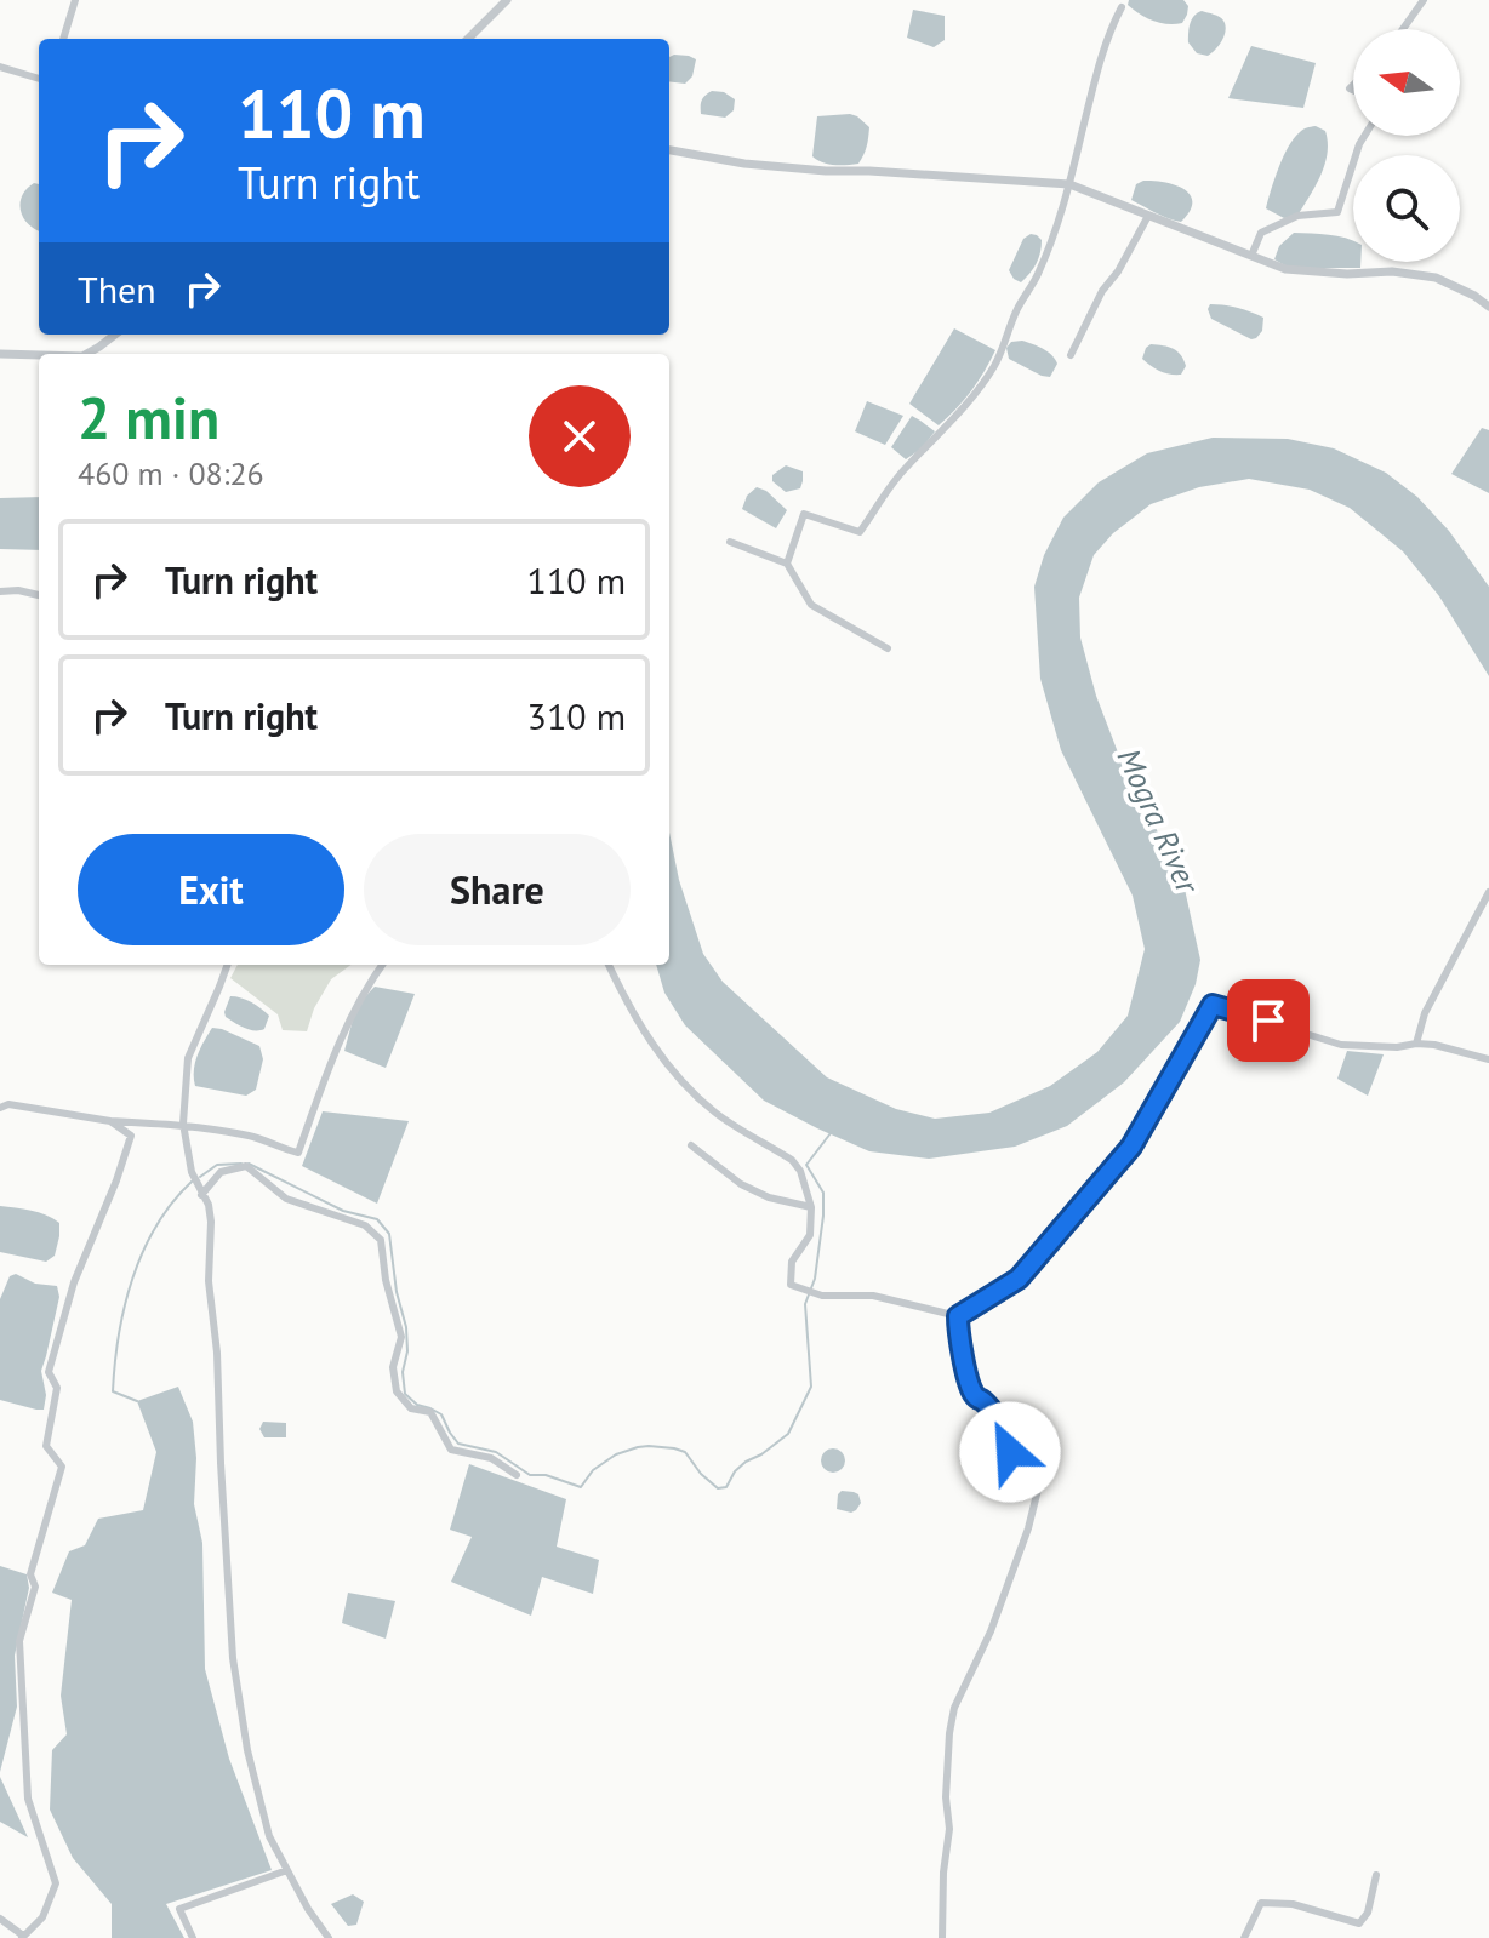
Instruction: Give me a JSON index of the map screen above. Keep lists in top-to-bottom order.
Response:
{
  "water": ["Mogra River"],
  "north": "left",
  "page": {
    "turn": ["110 m", "Turn right"],
    "then": "Then",
    "heading": ["2 min", "460 m · 08:26"],
    "list": [
      {
        "name": "Turn right",
        "value": "110 m"
      },
      {
        "name": "Turn right",
        "value": "310 m"
      }
    ],
    "buttons": ["Exit", "Share"]
  }
}
